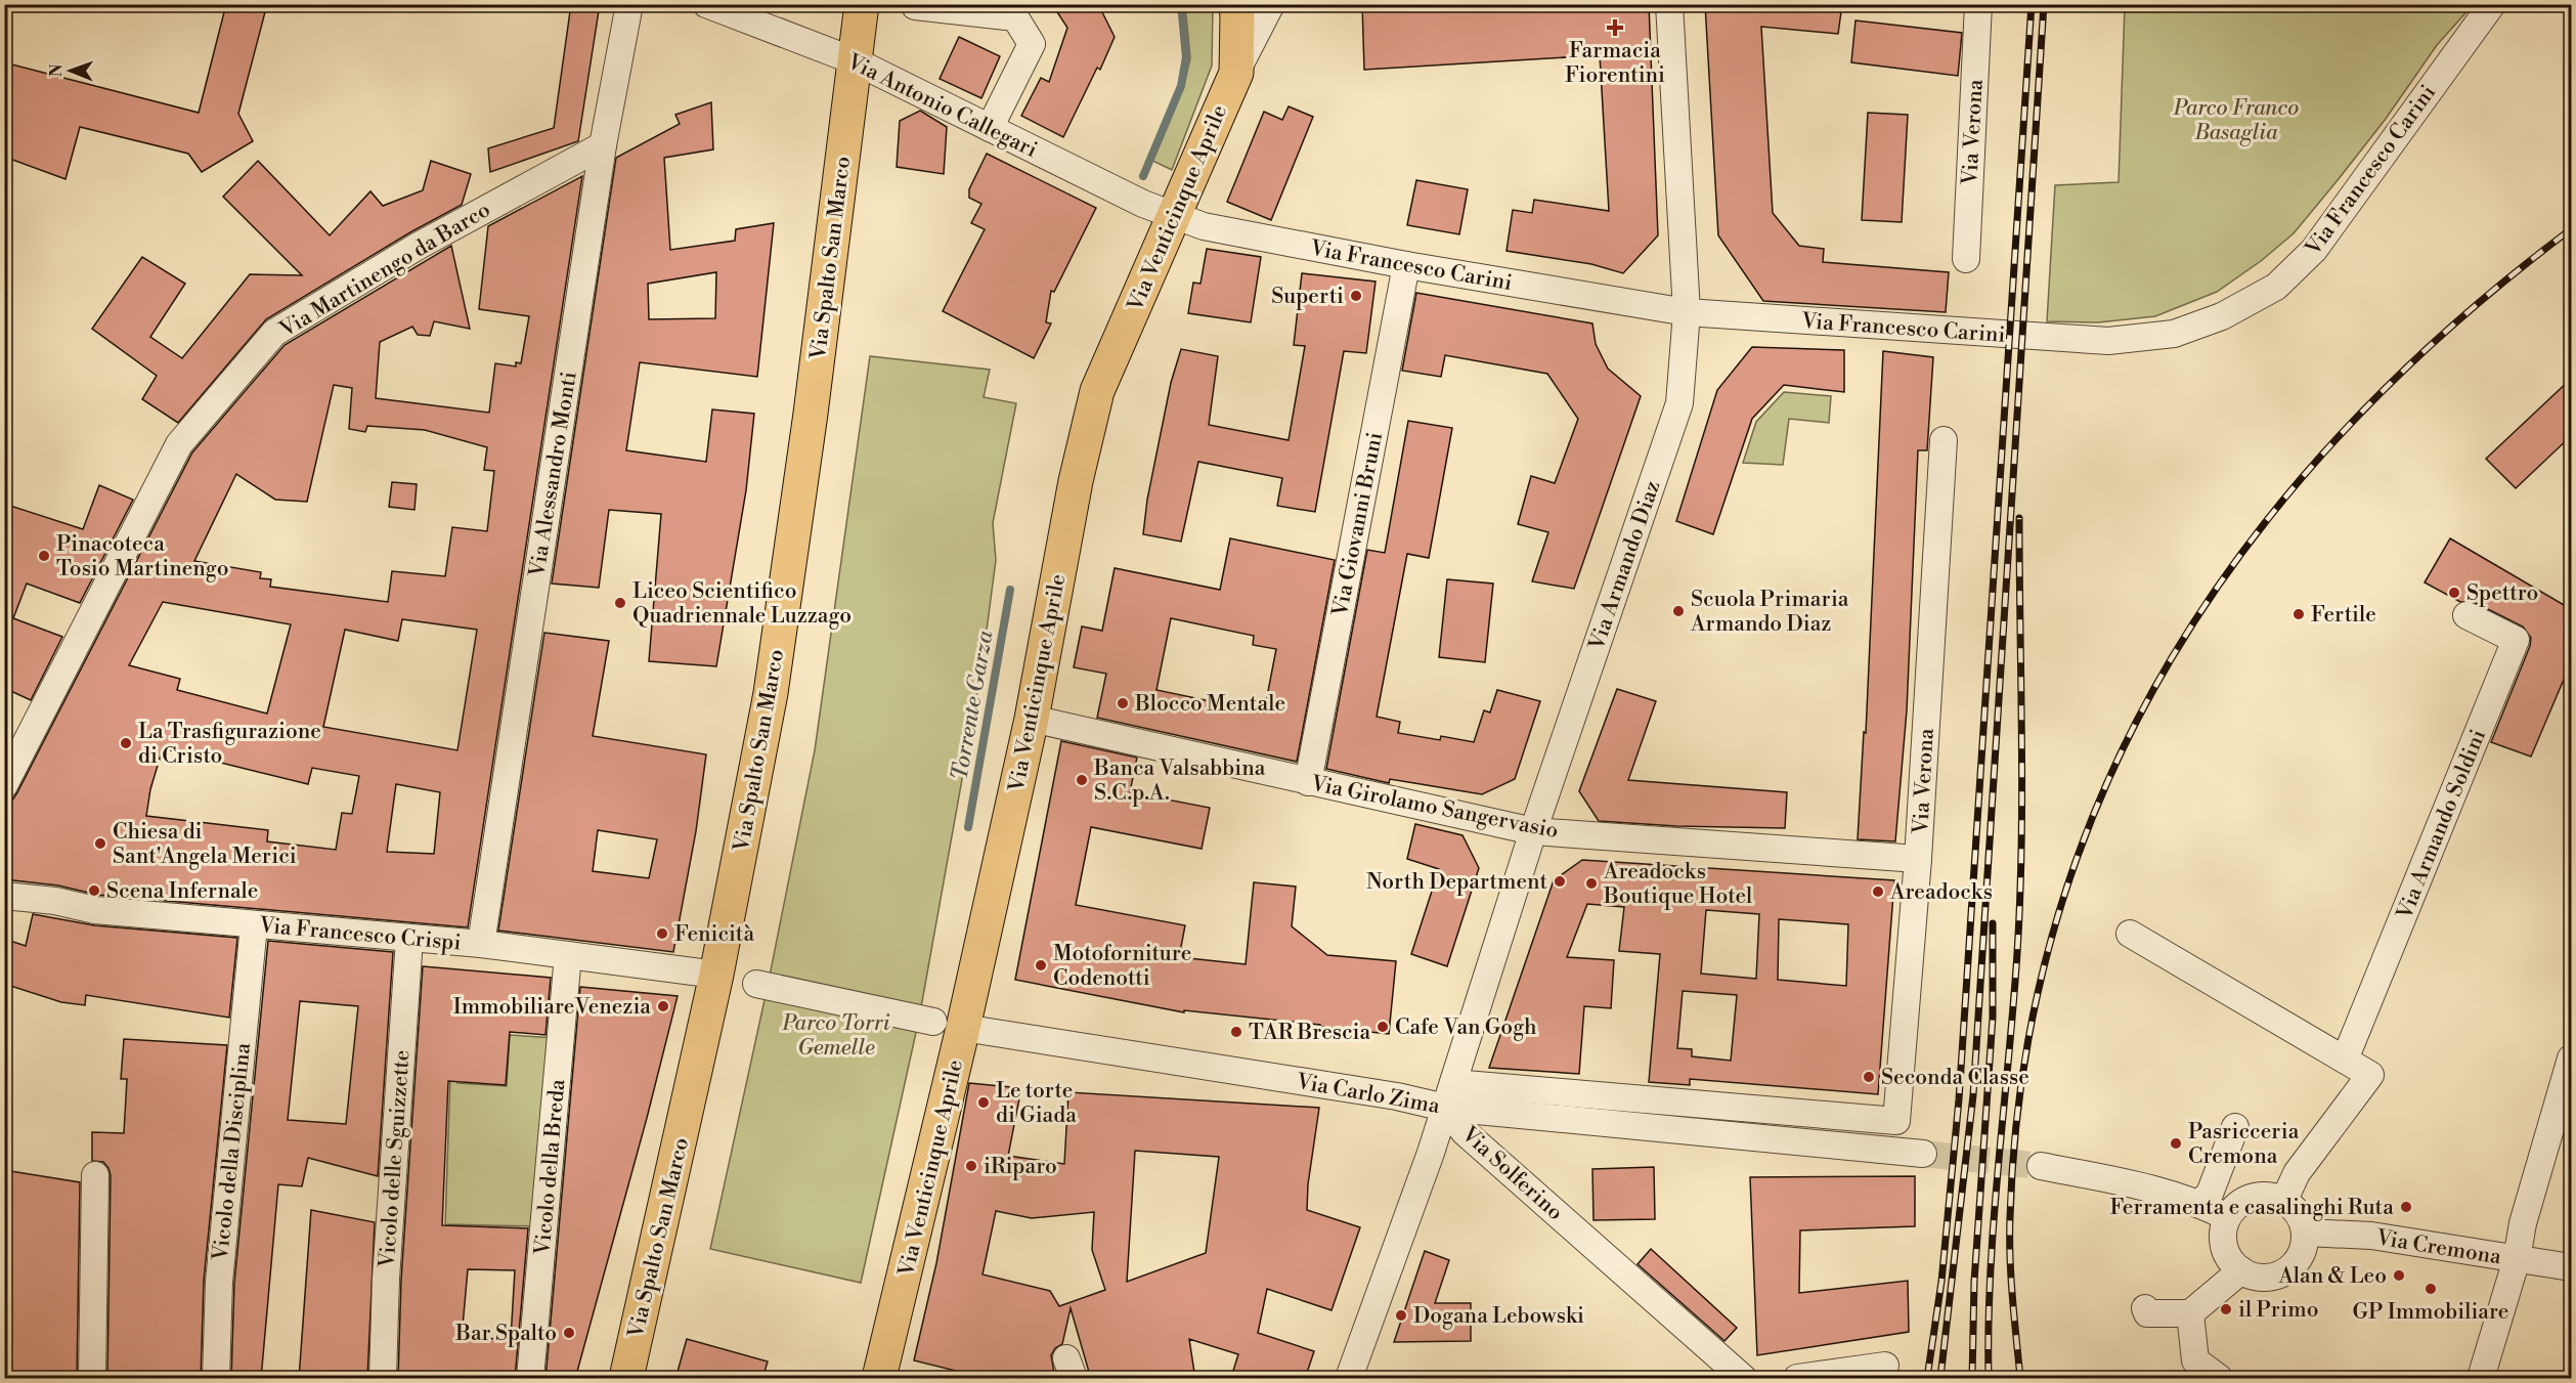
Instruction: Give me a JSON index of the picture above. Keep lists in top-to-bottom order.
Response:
{
  "streets": {
    "main road": ["Via Venticinque Aprile", "Via Spalto San Marco"],
    "street": [
      "Via Antonio Callegari",
      "Via Verona",
      "Via Francesco Carini",
      "Via Martinengo da Barco",
      "Via Alessandro Monti",
      "Via Giovanni Bruni",
      "Via Armando Diaz",
      "Via Girolamo Sangervasio",
      "Via Armando Soldini",
      "Via Francesco Crispi",
      "Via Carlo Zima",
      "Vicolo della Disciplina",
      "Vicolo delle Sguizzette",
      "Vicolo della Breda",
      "Via Solferino",
      "Via Cremona"
    ]
  },
  "crossings": [
    ["Via Antonio Callegari", "Via Francesco Carini"],
    ["Via Antonio Callegari", "Via Venticinque Aprile"],
    ["Via Antonio Callegari", "Via Spalto San Marco"],
    ["Via Verona", "Via Girolamo Sangervasio"],
    ["Via Verona", "Via Carlo Zima"],
    ["Via Francesco Carini", "Via Venticinque Aprile"],
    ["Via Francesco Carini", "Via Giovanni Bruni"],
    ["Via Francesco Carini", "Via Armando Diaz"],
    ["Via Venticinque Aprile", "Via Girolamo Sangervasio"],
    ["Via Venticinque Aprile", "Via Carlo Zima"],
    ["Via Spalto San Marco", "Via Francesco Crispi"],
    ["Via Martinengo da Barco", "Via Alessandro Monti"],
    ["Via Alessandro Monti", "Via Francesco Crispi"],
    ["Via Giovanni Bruni", "Via Girolamo Sangervasio"],
    ["Via Armando Diaz", "Via Girolamo Sangervasio"],
    ["Via Armando Diaz", "Via Carlo Zima"],
    ["Via Armando Diaz", "Via Solferino"],
    ["Via Francesco Crispi", "Vicolo della Disciplina"],
    ["Via Francesco Crispi", "Vicolo delle Sguizzette"],
    ["Via Francesco Crispi", "Vicolo della Breda"],
    ["Via Carlo Zima", "Via Solferino"]
  ],
  "water": ["Torrente Garza"],
  "parks": ["Parco Franco Basaglia", "Parco Torri Gemelle"],
  "places": {
    "health": ["Farmacia Fiorentini"],
    "other": [
      "Superti",
      "Pinacoteca Tosio Martinengo",
      "Spettro",
      "Liceo Scientifico Quadriennale Luzzago",
      "Scuola Primaria Armando Diaz",
      "Fertile",
      "Blocco Mentale",
      "La Trasfigurazione di Cristo",
      "Banca Valsabbina S.C.p.A.",
      "Chiesa di Sant'Angela Merici",
      "North Department",
      "Areadocks Boutique Hotel",
      "Scena Infernale",
      "Areadocks",
      "Fenicità",
      "Motoforniture Codenotti",
      "ImmobiliareVenezia",
      "Cafe Van Gogh",
      "TAR Brescia",
      "Seconda Classe",
      "Le torte di Giada",
      "Pasricceria Cremona",
      "iRiparo",
      "Ferramenta e casalinghi Ruta",
      "Alan & Leo",
      "GP Immobiliare",
      "il Primo",
      "Dogana Lebowski",
      "Bar Spalto"
    ]
  },
  "north": "left"
}
